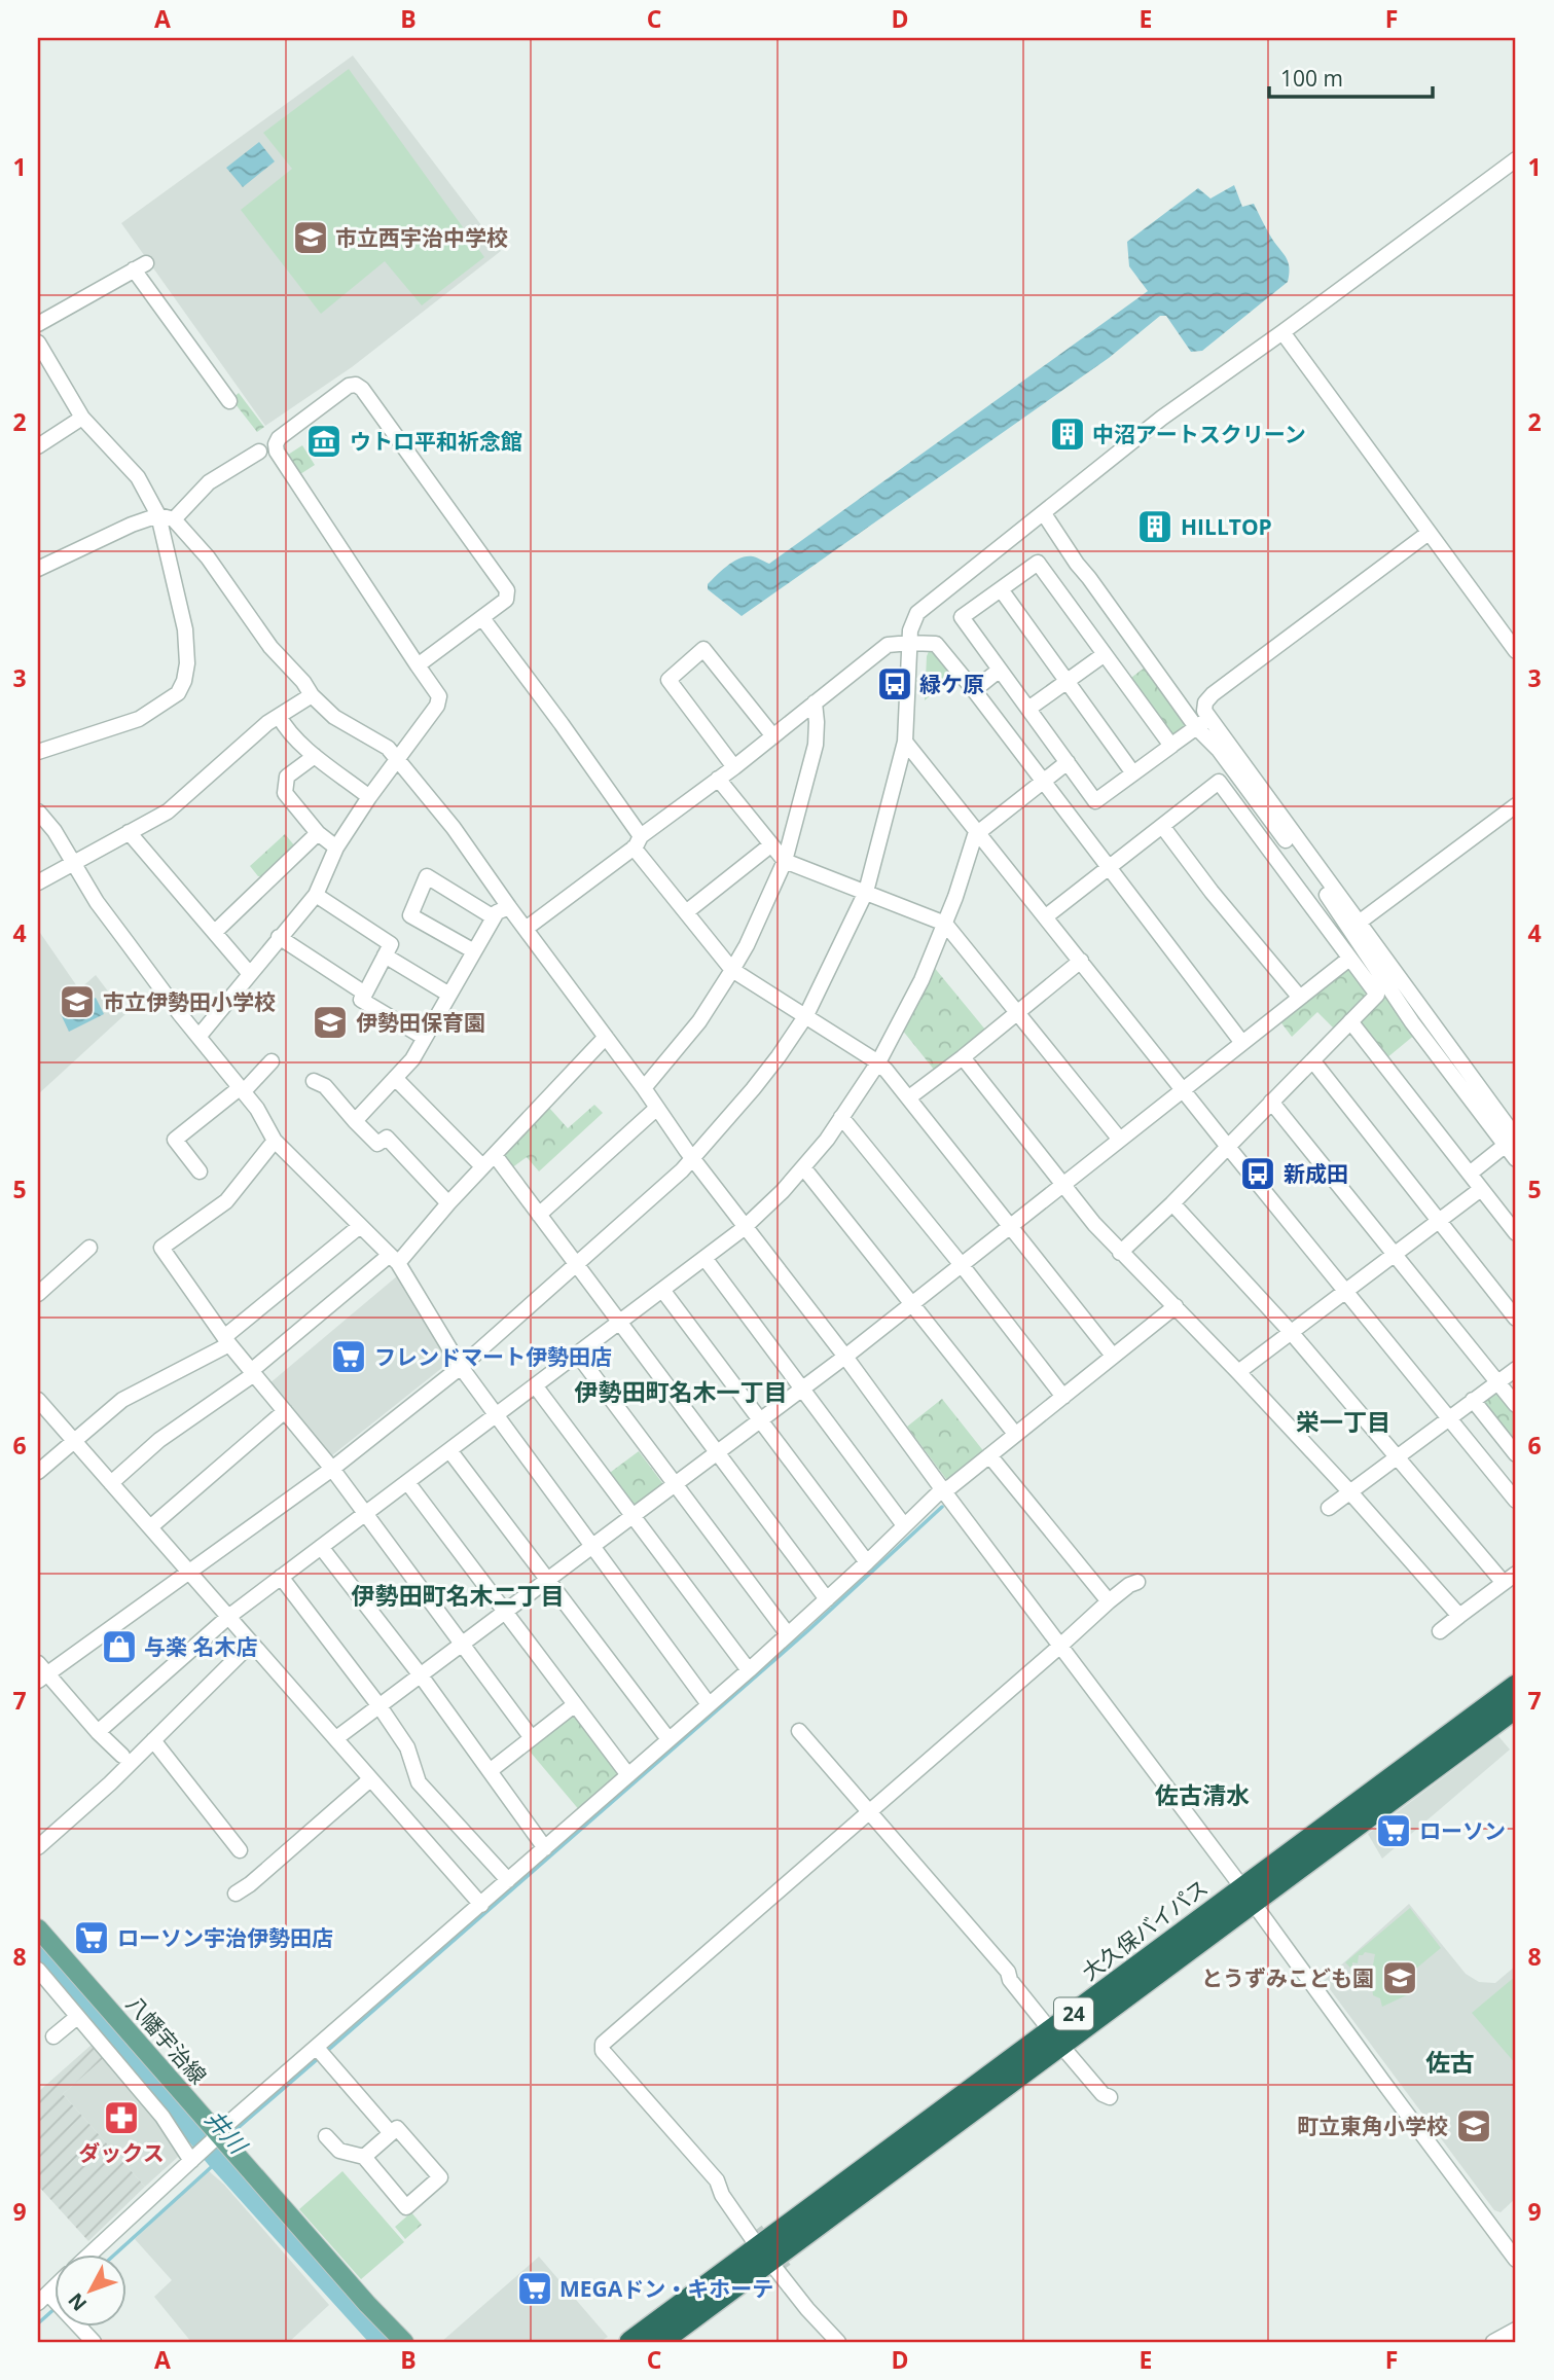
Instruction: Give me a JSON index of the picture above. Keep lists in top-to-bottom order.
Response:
{
  "streets": {
    "highway": ["大久保バイパス", "24"],
    "main road": ["八幡宇治線"]
  },
  "districts": [
    "伊勢田町名木一丁目",
    "栄一丁目",
    "伊勢田町名木二丁目",
    "佐古清水",
    "佐古"
  ],
  "water": ["井川"],
  "places": {
    "school or university": [
      "市立西宇治中学校",
      "市立伊勢田小学校",
      "伊勢田保育園",
      "とうずみこども園",
      "町立東角小学校"
    ],
    "building": ["中沼アートスクリーン", "HILLTOP"],
    "museum": ["ウトロ平和祈念館"],
    "bus stop": ["緑ケ原", "新成田"],
    "supermarket": [
      "フレンドマート伊勢田店",
      "ローソン",
      "ローソン宇治伊勢田店",
      "MEGAドン・キホーテ"
    ],
    "shop": ["与楽 名木店"],
    "pharmacy": ["ダックス"]
  },
  "scale_bar": "100 m",
  "north": "bottom left",
  "grid": {
    "columns": [
      "A",
      "B",
      "C",
      "D",
      "E",
      "F"
    ],
    "rows": [
      "1",
      "2",
      "3",
      "4",
      "5",
      "6",
      "7",
      "8",
      "9"
    ]
  }
}
